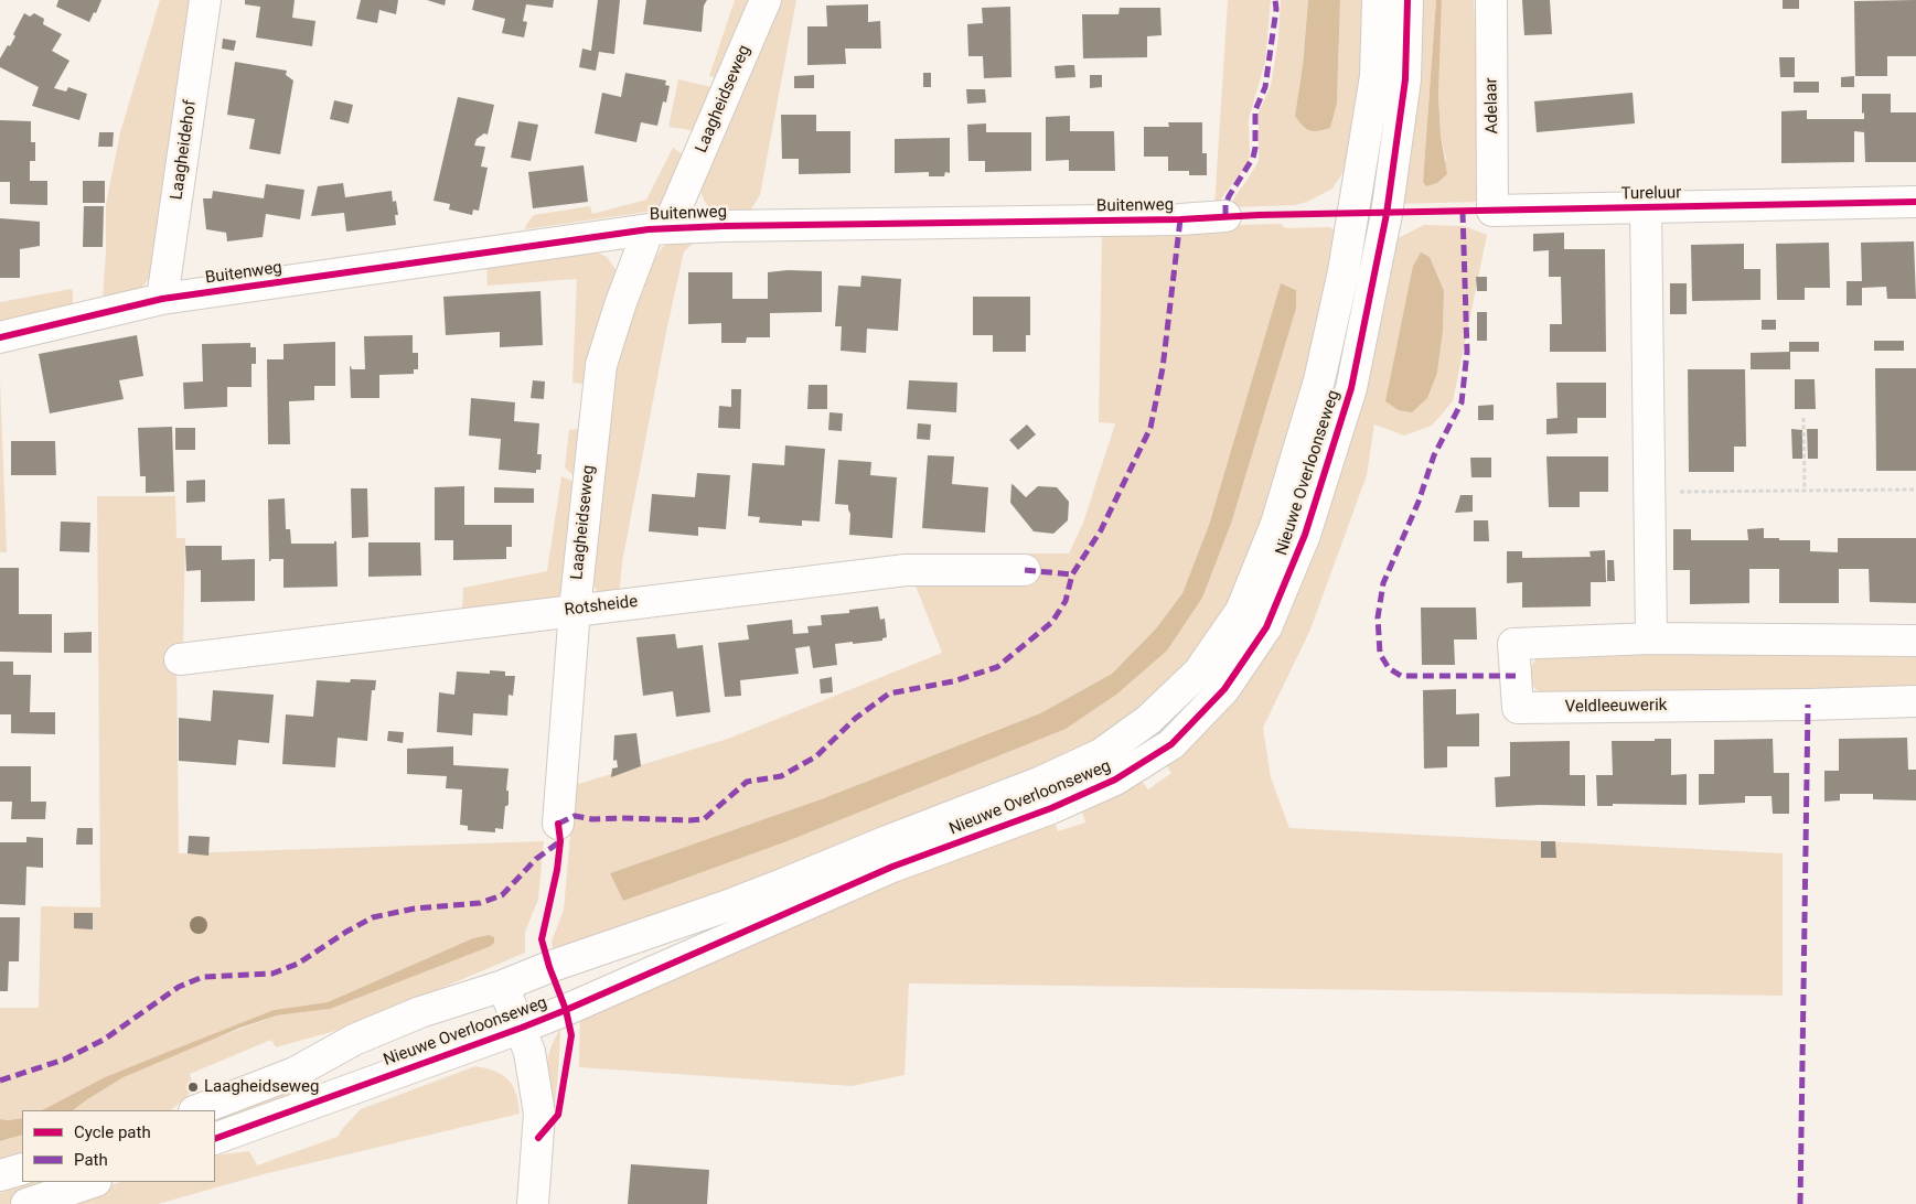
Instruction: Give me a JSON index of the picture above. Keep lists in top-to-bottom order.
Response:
{
  "streets": {
    "street": [
      "Laagheidseweg",
      "Adelaar",
      "Laagheidehof",
      "Tureluur",
      "Buitenweg",
      "Nieuwe Overloonseweg",
      "Rotsheide",
      "Veldleeuwerik"
    ]
  },
  "crossings": [
    ["Laagheidseweg", "Buitenweg"],
    ["Laagheidseweg", "Rotsheide"],
    ["Adelaar", "Tureluur"],
    ["Laagheidehof", "Buitenweg"]
  ],
  "places": ["Laagheidseweg"],
  "legend": ["Cycle path", "Path"]
}
